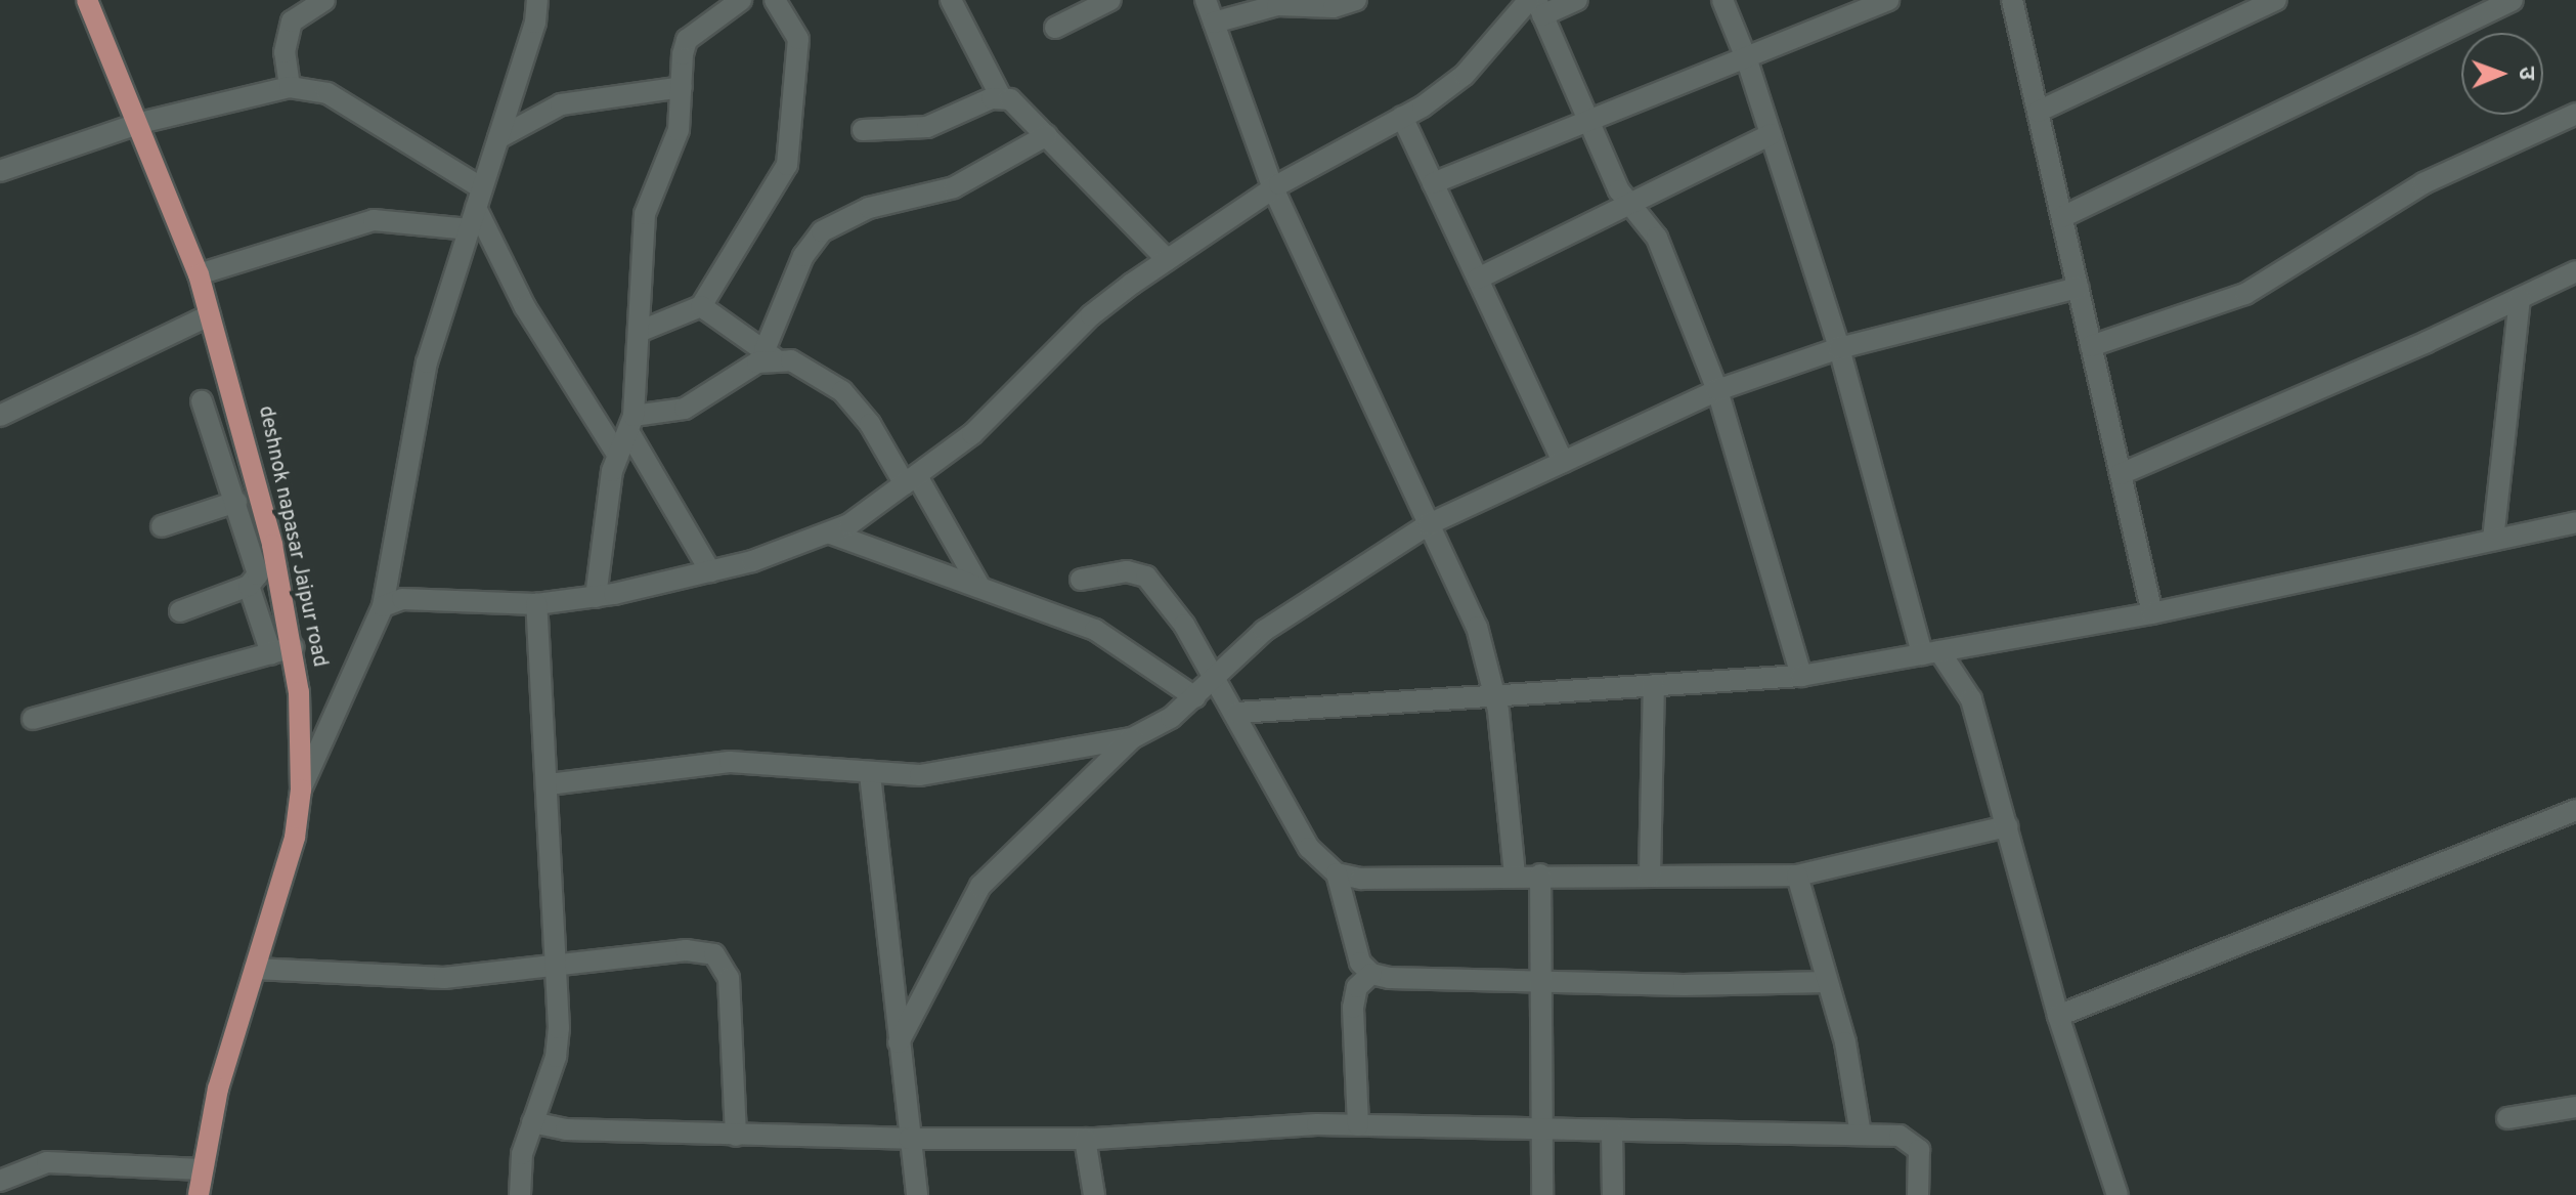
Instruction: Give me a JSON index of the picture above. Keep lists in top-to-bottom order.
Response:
{
  "streets": {
    "main road": ["deshnok napasar Jaipur road"]
  },
  "north": "right"
}
